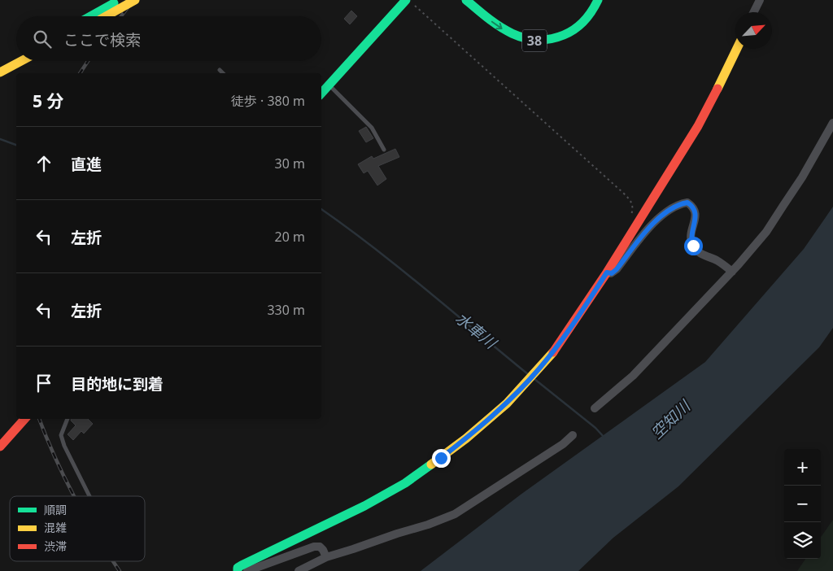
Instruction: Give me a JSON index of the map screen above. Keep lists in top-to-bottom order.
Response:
{
  "streets": {
    "main road": ["38"]
  },
  "water": ["水車川", "空知川"],
  "legend": ["順調", "混雑", "渋滞"],
  "north": "top right",
  "page": {
    "search": "ここで検索",
    "heading": ["5 分", "徒歩 · 380 m"],
    "list": [
      ["直進", "30 m"],
      ["左折", "20 m"],
      ["左折", "330 m"],
      "目的地に到着"
    ],
    "map_buttons": ["+", "−"]
  }
}
